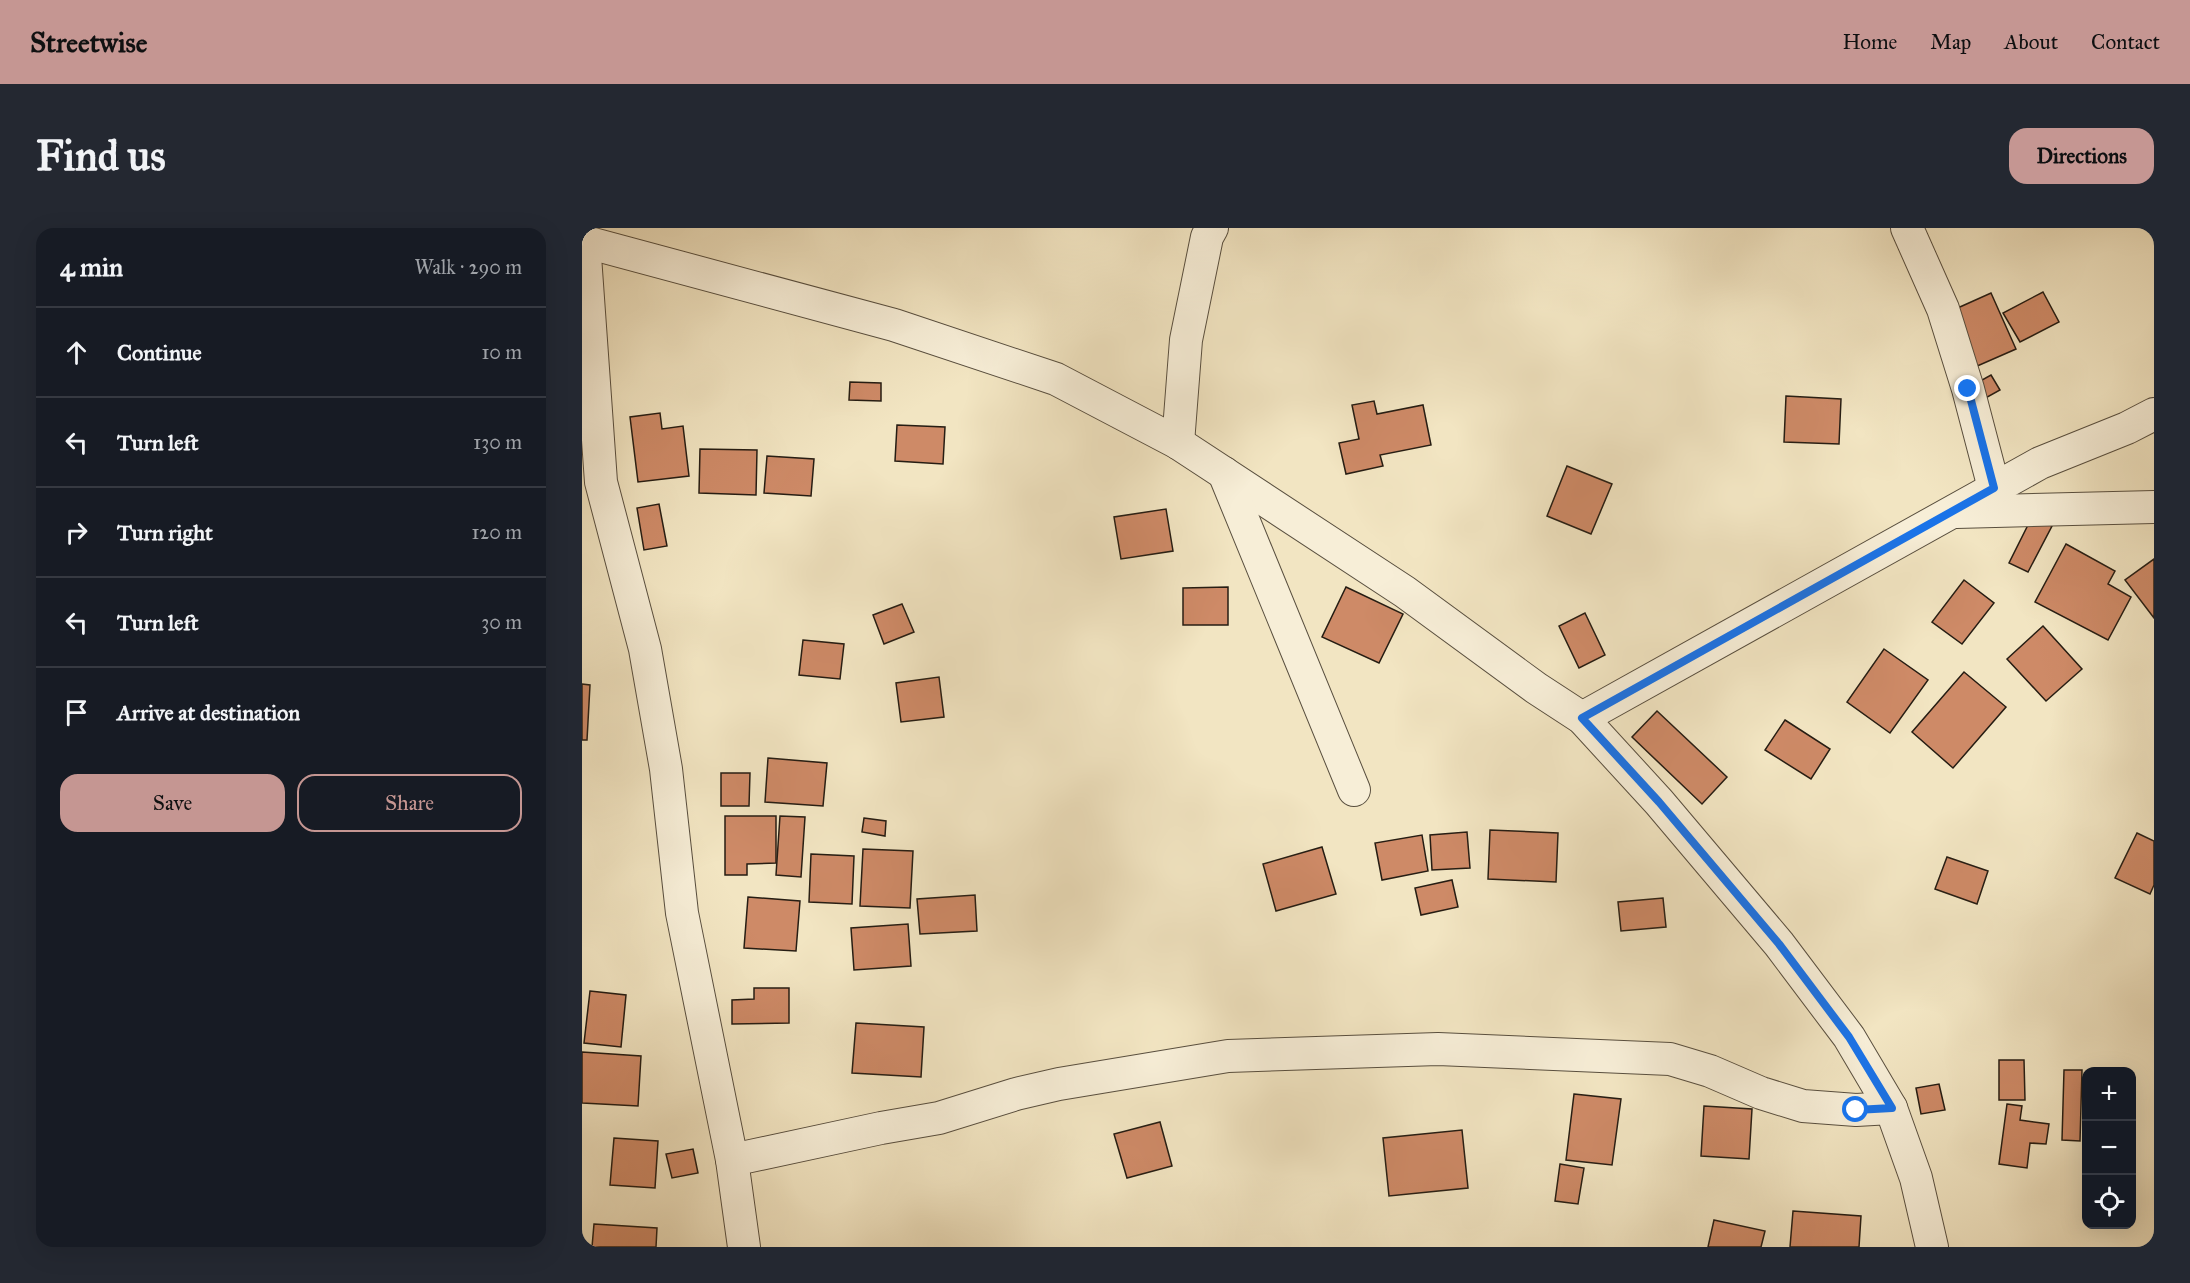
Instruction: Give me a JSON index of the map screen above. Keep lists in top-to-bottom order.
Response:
{
  "page": {
    "header": "Streetwise",
    "nav": [
      "Home",
      "Map",
      "About",
      "Contact"
    ],
    "buttons": [
      "Directions",
      ["Save", "Share"]
    ],
    "title": "Find us",
    "heading": ["4 min", "Walk · 290 m"],
    "list": [
      ["Continue", "10 m"],
      ["Turn left", "130 m"],
      ["Turn right", "120 m"],
      ["Turn left", "30 m"],
      "Arrive at destination"
    ],
    "map_buttons": ["+", "−"]
  }
}
